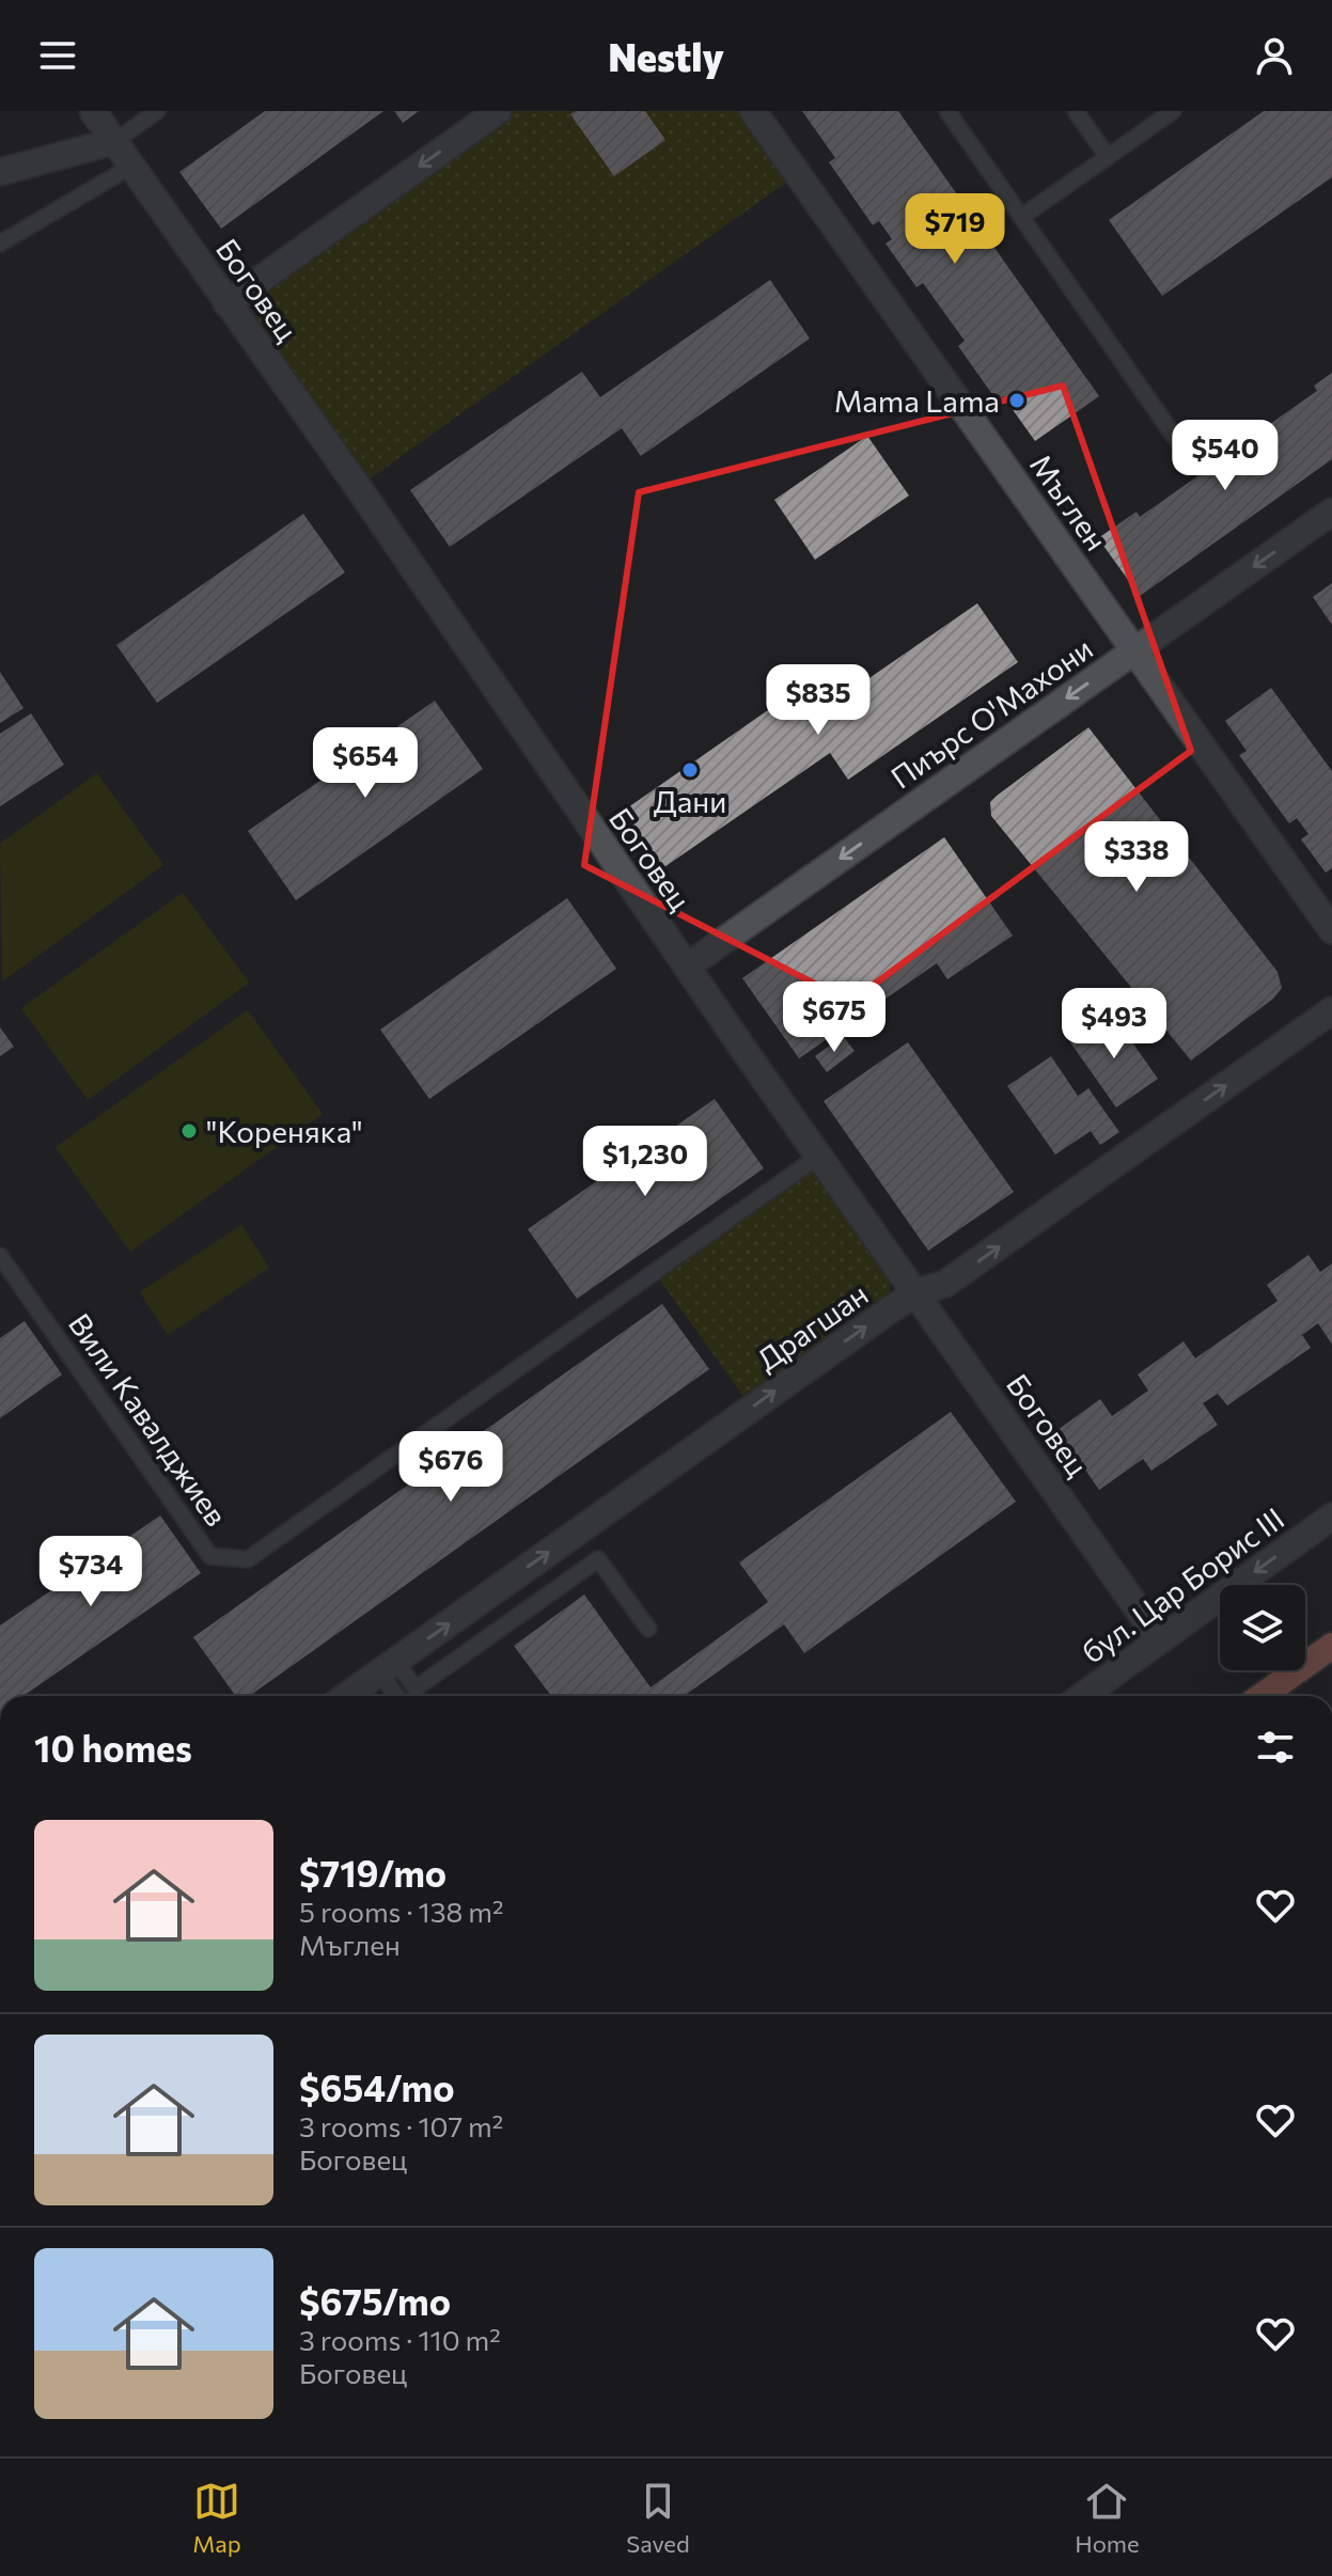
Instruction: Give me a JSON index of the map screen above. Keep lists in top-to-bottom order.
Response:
{
  "streets": {
    "street": [
      "Боговец",
      "Мъглен",
      "Пиърс О'Махони",
      "Драгшан",
      "бул. Цар Борис III"
    ],
    "lane": ["Вили Кавалджиев"]
  },
  "crossings": [
    ["Боговец", "Пиърс О'Махони"],
    ["Боговец", "Драгшан"],
    ["Боговец", "Вили Кавалджиев"],
    ["Боговец", "бул. Цар Борис III"],
    ["Мъглен", "Пиърс О'Махони"]
  ],
  "one_way": ["Пиърс О'Махони", "Драгшан", "бул. Цар Борис III"],
  "places": ["Mama Lama", "Дани", "\"Кореняка\""],
  "page": {
    "header": "Nestly",
    "price": [
      "$719",
      "$540",
      "$835",
      "$654",
      "$338",
      "$675",
      "$493",
      "$1,230",
      "$676",
      "$734"
    ],
    "heading": "10 homes",
    "list": [
      {
        "name": "$719/mo",
        "note": "5 rooms · 138 m² · Мъглен"
      },
      {
        "name": "$654/mo",
        "note": "3 rooms · 107 m² · Боговец"
      },
      {
        "name": "$675/mo",
        "note": "3 rooms · 110 m² · Боговец"
      }
    ],
    "tabs": ["Map", "Saved", "Home"]
  }
}
